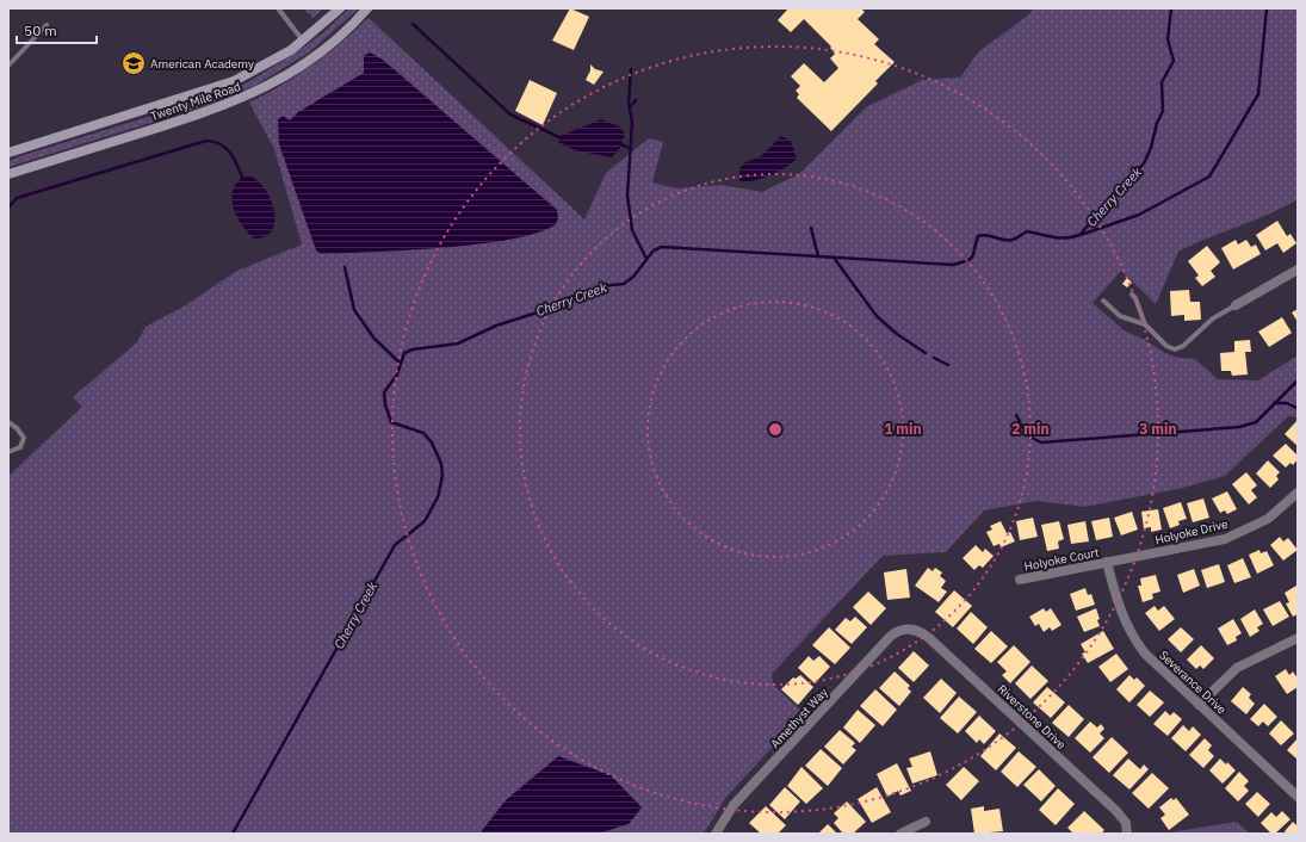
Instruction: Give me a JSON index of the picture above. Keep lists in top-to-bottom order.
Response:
{
  "streets": {
    "main road": ["Twenty Mile Road"],
    "street": [
      "Holyoke Drive",
      "Holyoke Court",
      "Severance Drive",
      "Riverstone Drive",
      "Amethyst Way"
    ]
  },
  "crossings": [
    ["Holyoke Drive", "Holyoke Court"],
    ["Holyoke Drive", "Severance Drive"],
    ["Holyoke Court", "Severance Drive"],
    ["Riverstone Drive", "Amethyst Way"]
  ],
  "water": ["Cherry Creek"],
  "places": {
    "school or university": ["American Academy"]
  },
  "scale_bar": "50 m",
  "rings": ["1 min", "2 min", "3 min"]
}
